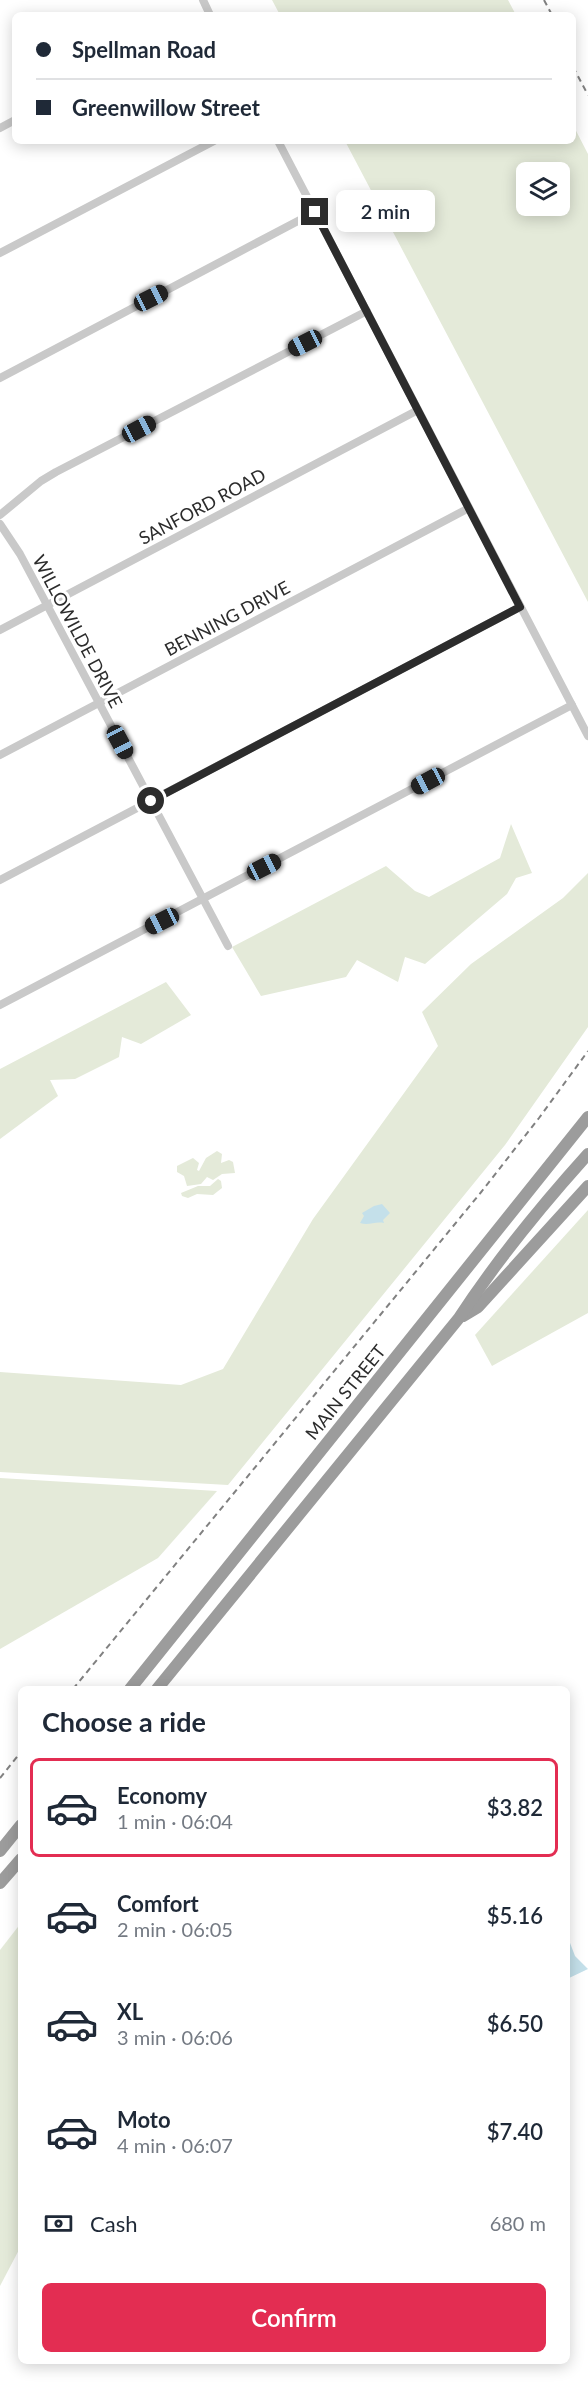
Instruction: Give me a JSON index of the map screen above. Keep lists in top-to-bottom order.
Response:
{
  "streets": {
    "highway": ["MAIN STREET"],
    "street": ["SANFORD ROAD", "BENNING DRIVE", "WILLOWILDE DRIVE"]
  },
  "crossings": [
    ["SANFORD ROAD", "WILLOWILDE DRIVE"],
    ["BENNING DRIVE", "WILLOWILDE DRIVE"]
  ],
  "page": {
    "banner": ["Spellman Road", "Greenwillow Street"],
    "bubble": "2 min",
    "heading": "Choose a ride",
    "list": [
      {
        "name": "Economy",
        "note": "1 min · 06:04",
        "value": "$3.82"
      },
      {
        "name": "Comfort",
        "note": "2 min · 06:05",
        "value": "$5.16"
      },
      {
        "name": "XL",
        "note": "3 min · 06:06",
        "value": "$6.50"
      },
      {
        "name": "Moto",
        "note": "4 min · 06:07",
        "value": "$7.40"
      }
    ],
    "pay": ["Cash", "680 m"],
    "buttons": "Confirm"
  }
}
